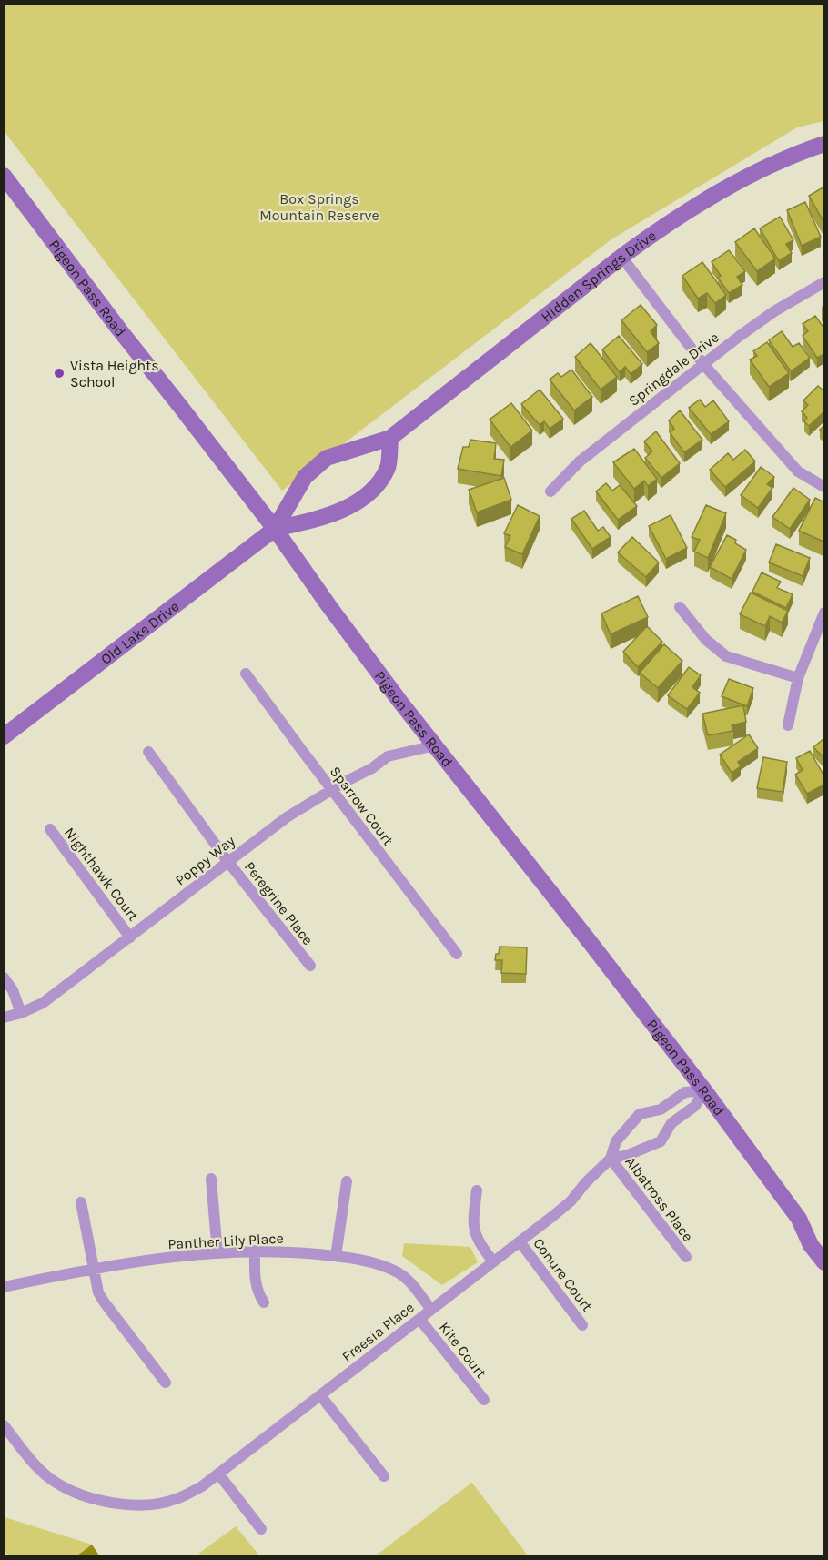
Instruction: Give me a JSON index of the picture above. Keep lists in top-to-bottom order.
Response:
{
  "streets": {
    "main road": ["Hidden Springs Drive", "Pigeon Pass Road", "Old Lake Drive"],
    "street": [
      "Springdale Drive",
      "Sparrow Court",
      "Poppy Way",
      "Nighthawk Court",
      "Peregrine Place",
      "Albatross Place",
      "Panther Lily Place",
      "Conure Court",
      "Freesia Place",
      "Kite Court"
    ]
  },
  "crossings": [
    ["Hidden Springs Drive", "Pigeon Pass Road"],
    ["Hidden Springs Drive", "Old Lake Drive"],
    ["Pigeon Pass Road", "Old Lake Drive"],
    ["Pigeon Pass Road", "Poppy Way"],
    ["Sparrow Court", "Poppy Way"],
    ["Poppy Way", "Nighthawk Court"],
    ["Poppy Way", "Peregrine Place"],
    ["Albatross Place", "Freesia Place"],
    ["Panther Lily Place", "Freesia Place"],
    ["Conure Court", "Freesia Place"],
    ["Freesia Place", "Kite Court"]
  ],
  "parks": ["Box Springs Mountain Reserve"],
  "places": ["Vista Heights School"]
}
